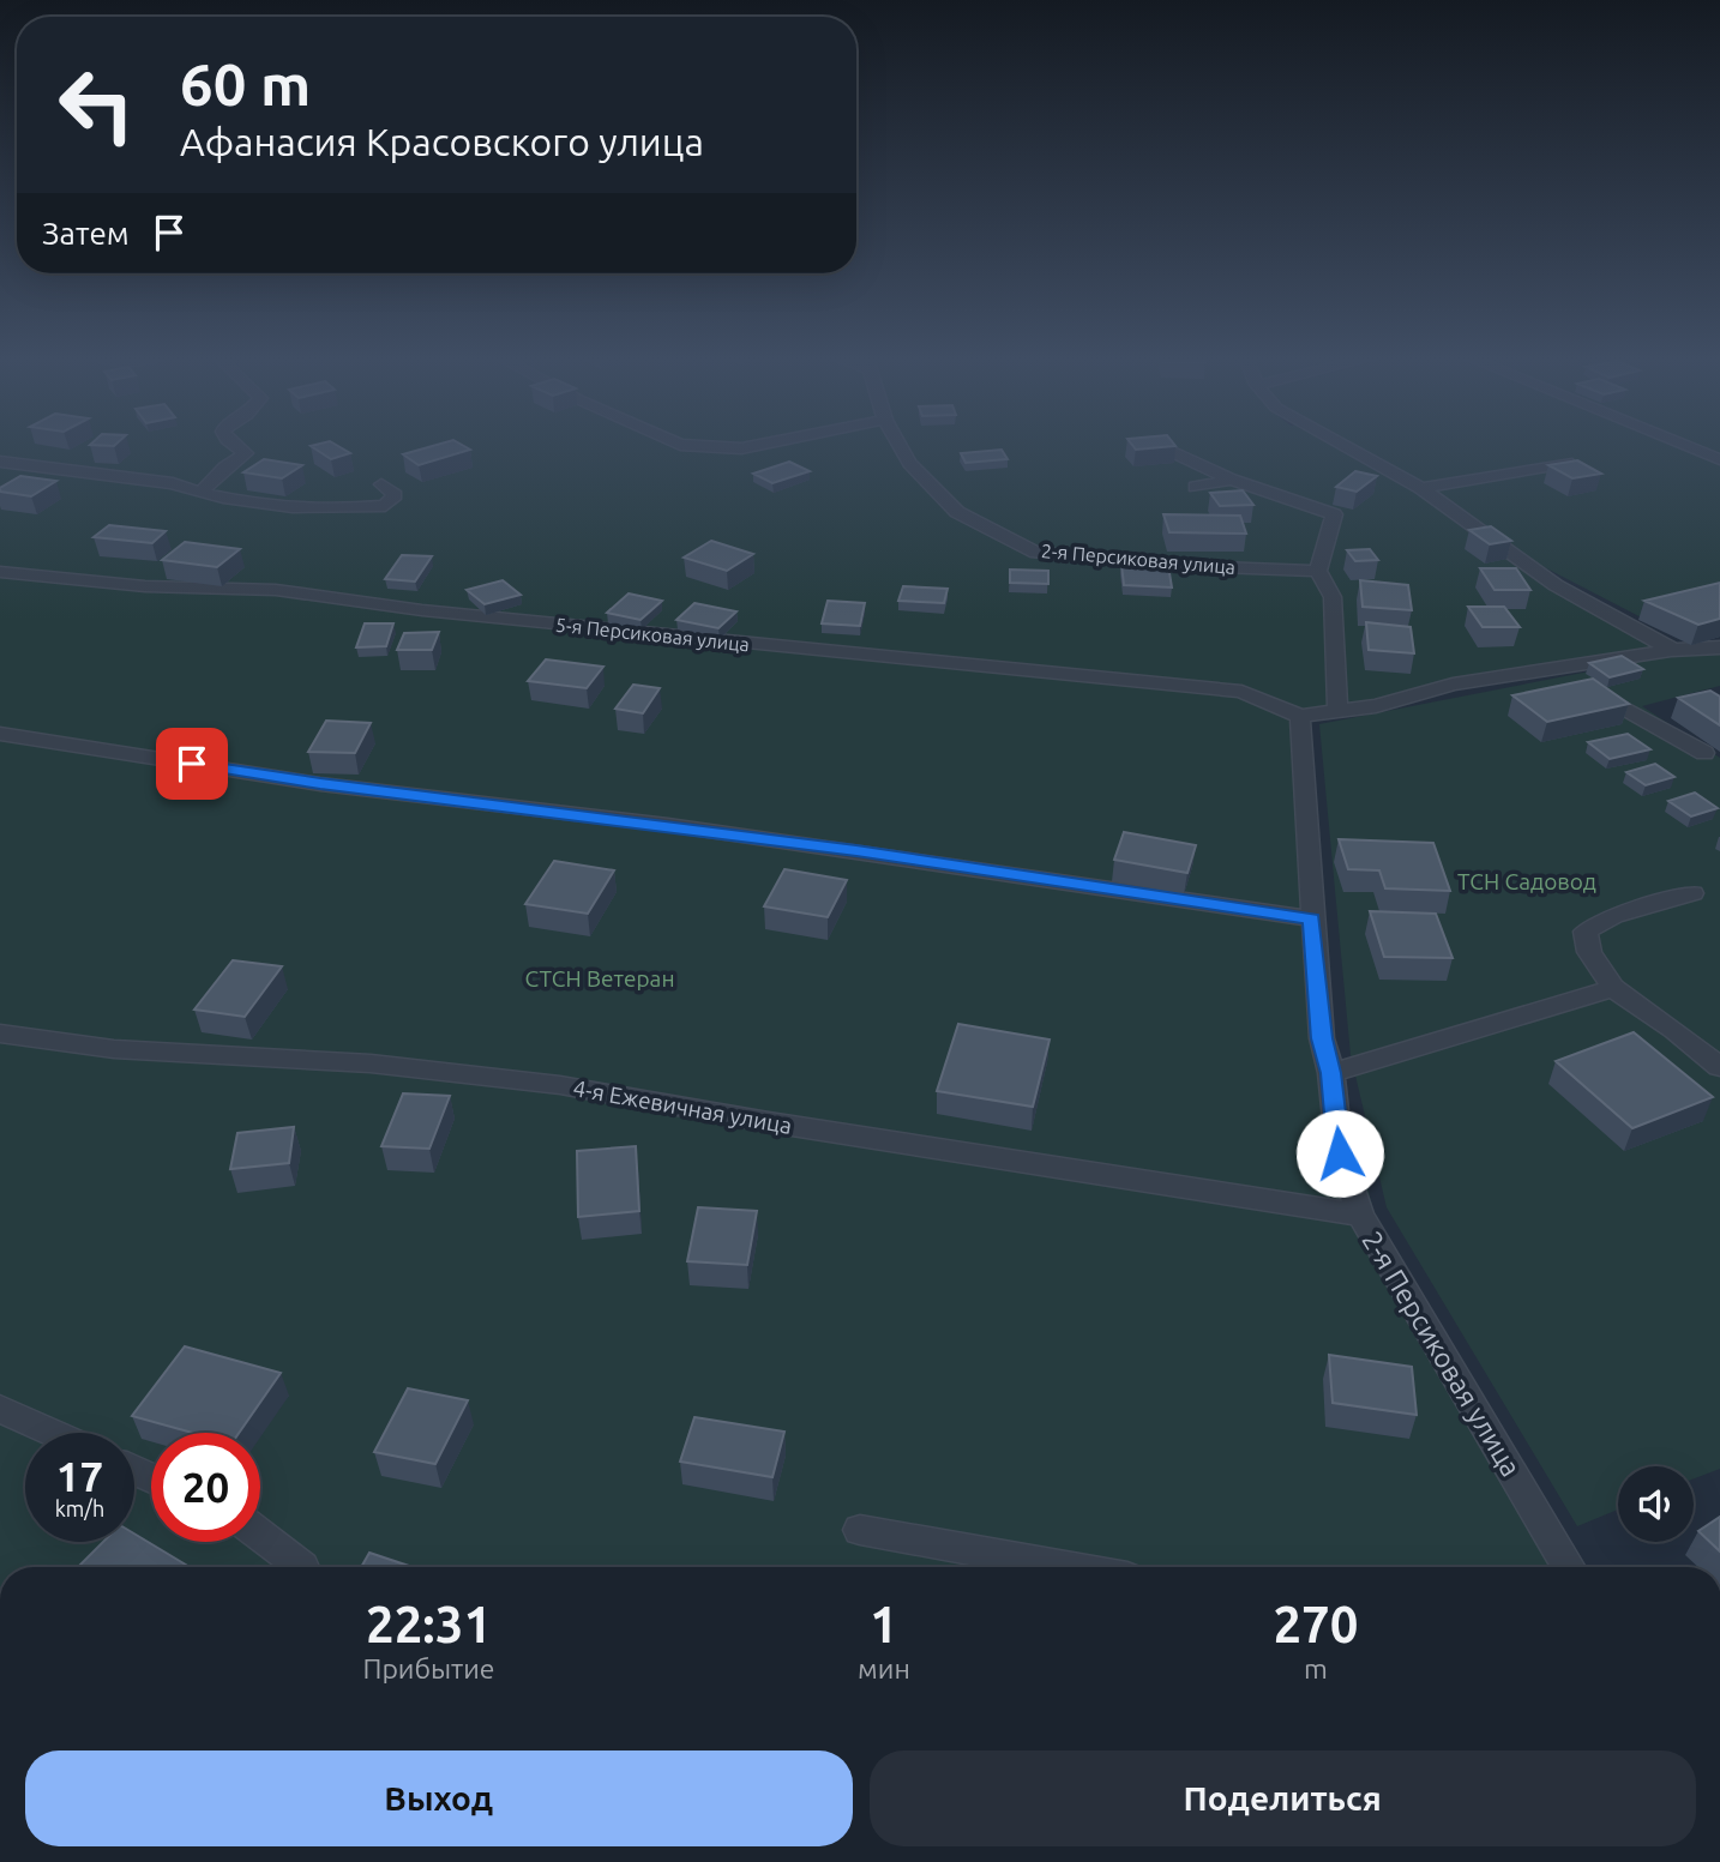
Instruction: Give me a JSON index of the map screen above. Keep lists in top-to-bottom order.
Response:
{
  "streets": {
    "lane": ["2-я Персиковая улица", "5-я Персиковая улица", "4-я Ежевичная улица"]
  },
  "crossings": [
    ["2-я Персиковая улица", "5-я Персиковая улица"],
    ["2-я Персиковая улица", "4-я Ежевичная улица"]
  ],
  "parks": ["ТСН Садовод", "СТСН Ветеран"],
  "page": {
    "turn": ["60 m", "Афанасия Красовского улица"],
    "then": "Затем",
    "speed": "17 km/h",
    "limit": "20",
    "eta": [
      "22:31",
      "Прибытие",
      "1",
      "мин",
      "270",
      "m"
    ],
    "buttons": ["Выход", "Поделиться"]
  }
}
